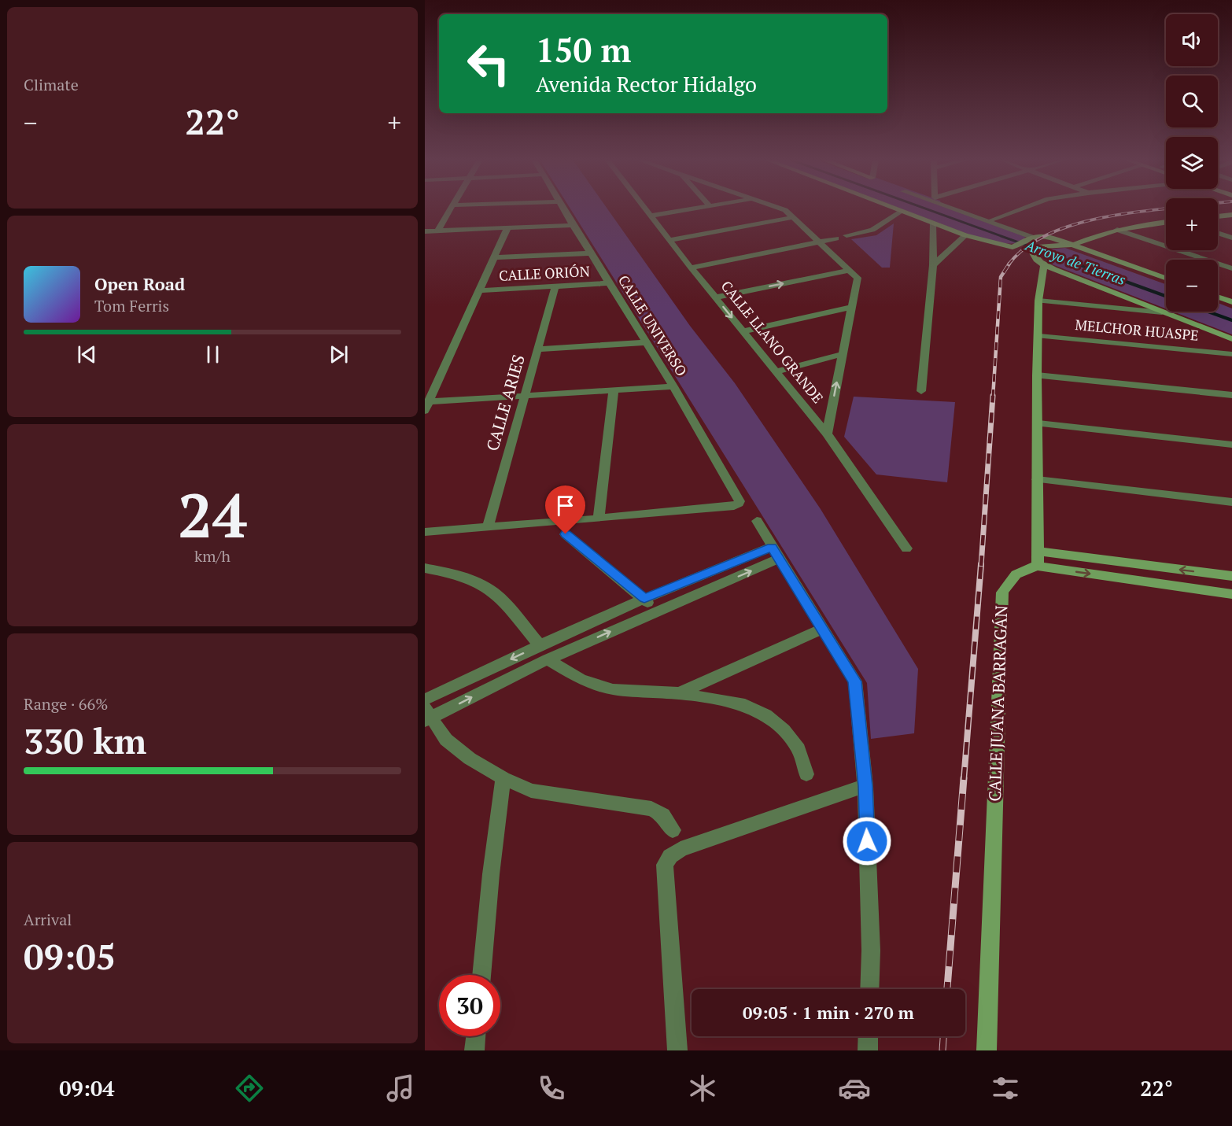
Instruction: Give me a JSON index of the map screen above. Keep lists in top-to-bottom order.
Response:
{
  "streets": {
    "street": [
      "CALLE ORIÓN",
      "CALLE UNIVERSO",
      "MELCHOR HUASPE",
      "CALLE LLANO GRANDE",
      "CALLE ARIES",
      "CALLE JUANA BARRAGÁN"
    ]
  },
  "crossings": [
    ["CALLE ORIÓN", "CALLE UNIVERSO"],
    ["CALLE ORIÓN", "CALLE ARIES"]
  ],
  "water": ["Arroyo de Tierras"],
  "page": {
    "tile": [
      "Climate",
      ["24", "km/h"],
      ["Range · 66%", "330 km"],
      ["Arrival", "09:05"]
    ],
    "map_buttons": ["+", "−"],
    "turn": ["150 m", "Avenida Rector Hidalgo"],
    "heat": ["−", "22°", "+"],
    "song": ["Open Road", "Tom Ferris"],
    "limit": "30",
    "trip": "09:05 · 1 min · 270 m",
    "tabs": ["09:04", "22°"]
  }
}
